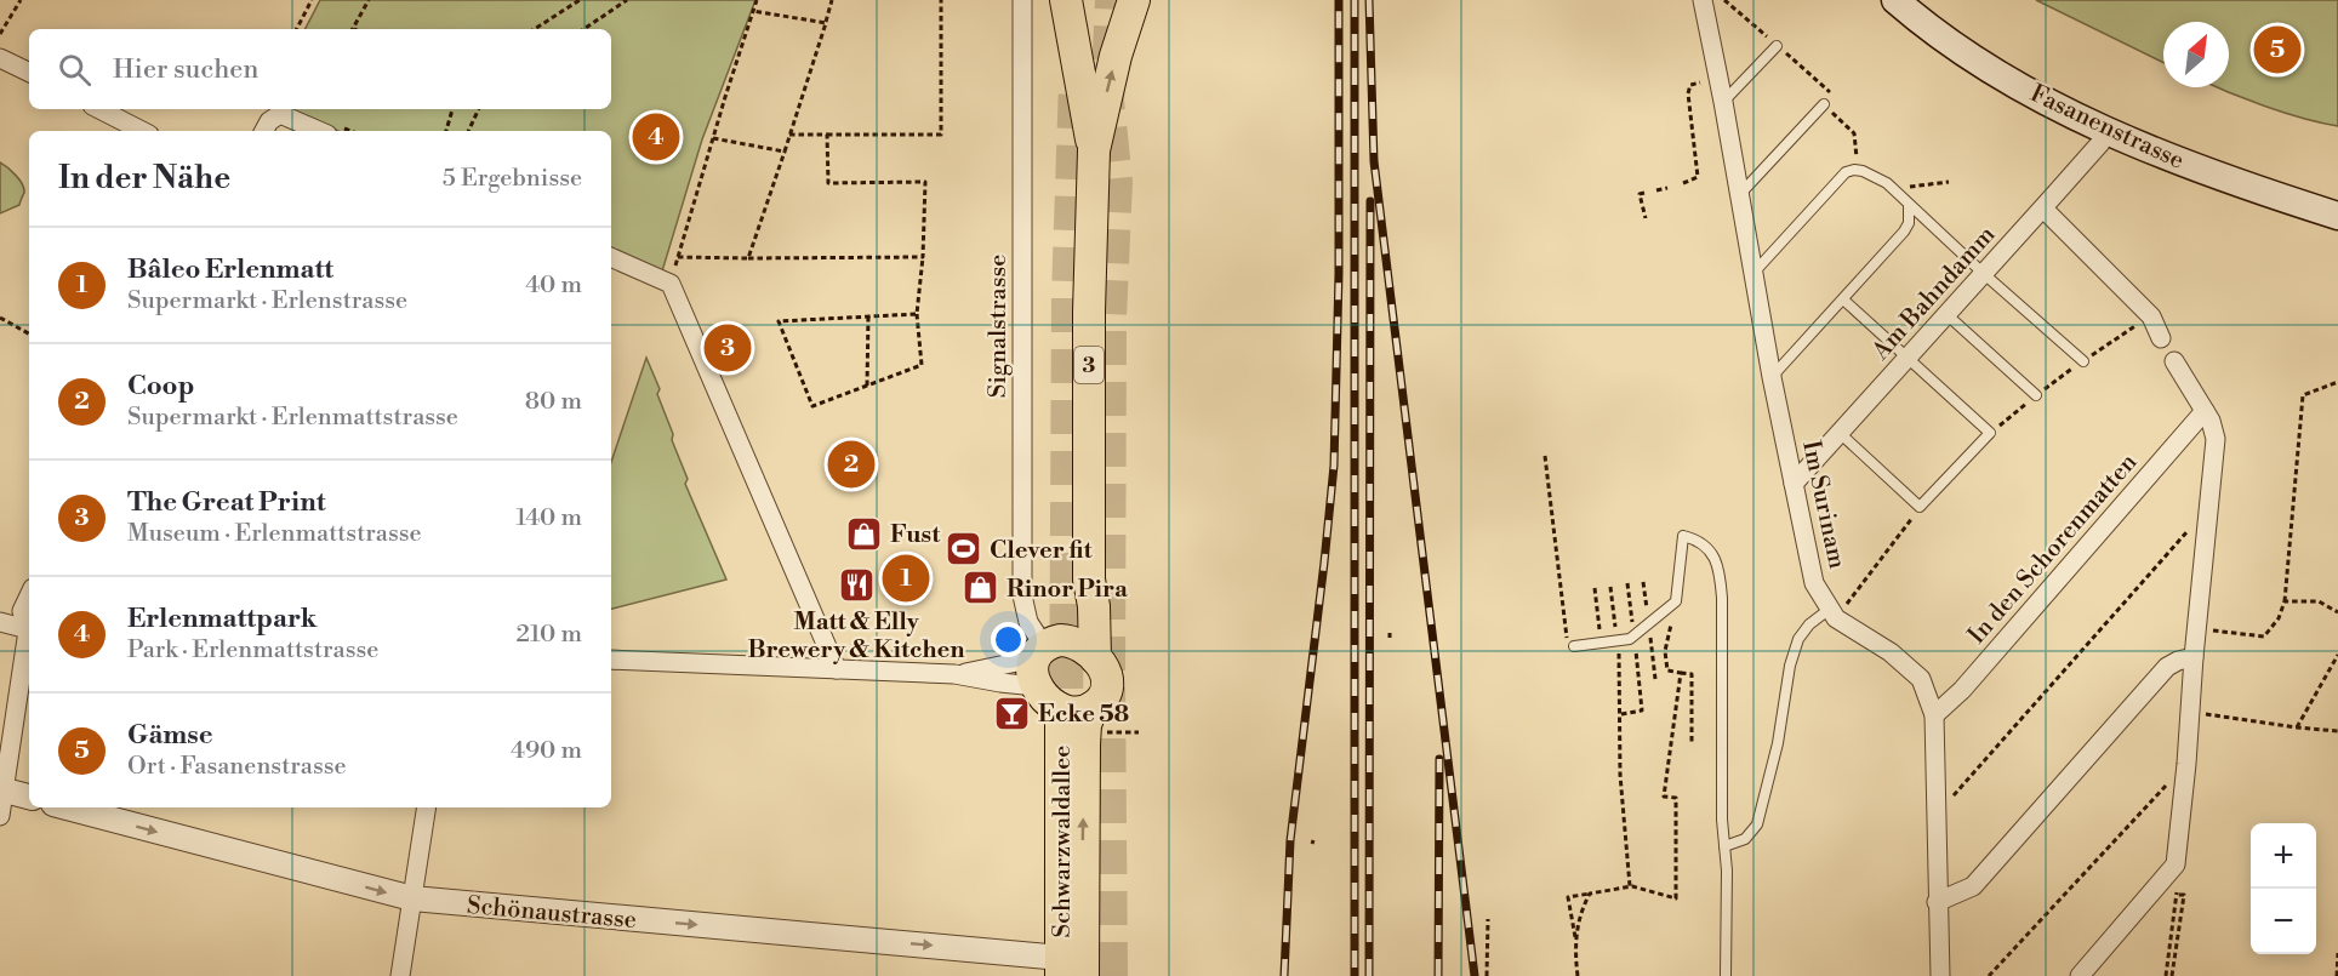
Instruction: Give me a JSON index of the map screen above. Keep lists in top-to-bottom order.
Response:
{
  "streets": {
    "main road": ["Fasanenstrasse", "3", "Schwarzwaldallee"],
    "street": [
      "Am Bahndamm",
      "Signalstrasse",
      "Im Surinam",
      "In den Schorenmatten",
      "Schönaustrasse"
    ]
  },
  "crossings": [
    ["Fasanenstrasse", "Am Bahndamm"],
    ["Am Bahndamm", "Im Surinam"],
    ["Signalstrasse", "3"],
    ["Signalstrasse", "Schwarzwaldallee"],
    ["3", "Schwarzwaldallee"],
    ["Im Surinam", "In den Schorenmatten"],
    ["Schwarzwaldallee", "Schönaustrasse"]
  ],
  "one_way": ["Schönaustrasse"],
  "places": {
    "shop": ["Fust", "Rinor Pira"],
    "sports": ["Clever fit"],
    "restaurant": ["Matt & Elly Brewery & Kitchen"],
    "bar": ["Ecke 58"]
  },
  "north": "top right",
  "page": {
    "pins": [
      "5",
      "4",
      "3",
      "2",
      "1"
    ],
    "search": "Hier suchen",
    "heading": ["In der Nähe", "5 Ergebnisse"],
    "list": [
      {
        "mark": "1",
        "name": "Bâleo Erlenmatt",
        "note": "Supermarkt · Erlenstrasse",
        "value": "40 m"
      },
      {
        "mark": "2",
        "name": "Coop",
        "note": "Supermarkt · Erlenmattstrasse",
        "value": "80 m"
      },
      {
        "mark": "3",
        "name": "The Great Print",
        "note": "Museum · Erlenmattstrasse",
        "value": "140 m"
      },
      {
        "mark": "4",
        "name": "Erlenmattpark",
        "note": "Park · Erlenmattstrasse",
        "value": "210 m"
      },
      {
        "mark": "5",
        "name": "Gämse",
        "note": "Ort · Fasanenstrasse",
        "value": "490 m"
      }
    ],
    "map_buttons": ["+", "−"]
  }
}
